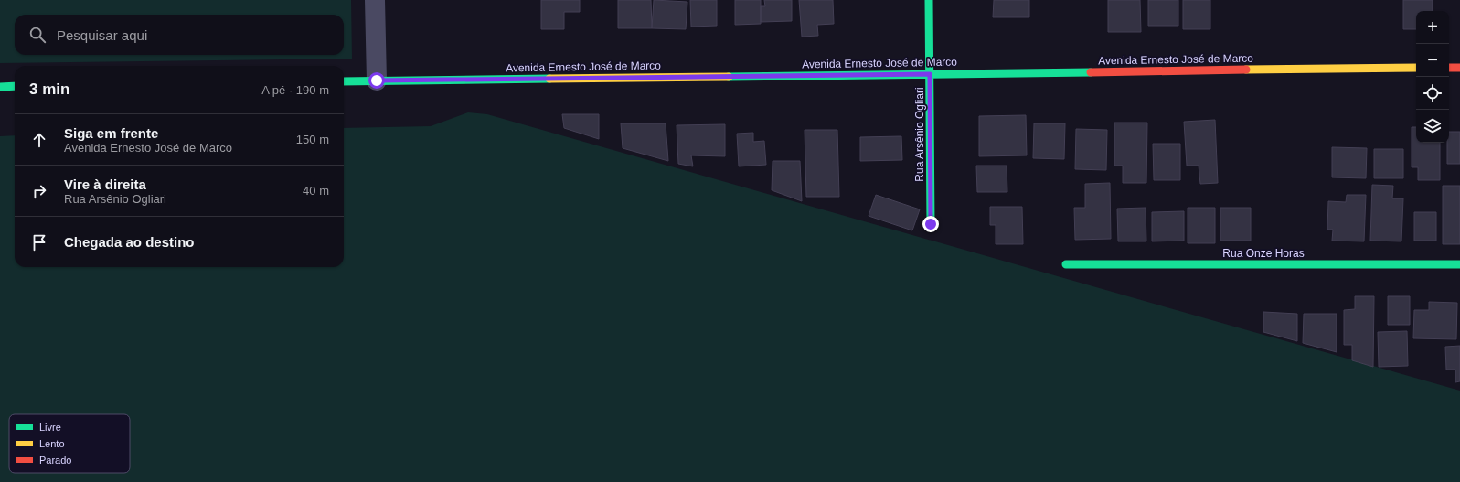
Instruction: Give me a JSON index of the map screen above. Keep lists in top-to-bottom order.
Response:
{
  "streets": {
    "street": ["Avenida Ernesto José de Marco", "Rua Arsênio Ogliari", "Rua Onze Horas"]
  },
  "crossings": [
    ["Avenida Ernesto José de Marco", "Rua Arsênio Ogliari"]
  ],
  "legend": ["Livre", "Lento", "Parado"],
  "page": {
    "map_buttons": ["+", "−"],
    "search": "Pesquisar aqui",
    "heading": ["3 min", "A pé · 190 m"],
    "list": [
      ["Siga em frente", "Avenida Ernesto José de Marco", "150 m"],
      ["Vire à direita", "Rua Arsênio Ogliari", "40 m"],
      "Chegada ao destino"
    ]
  }
}
